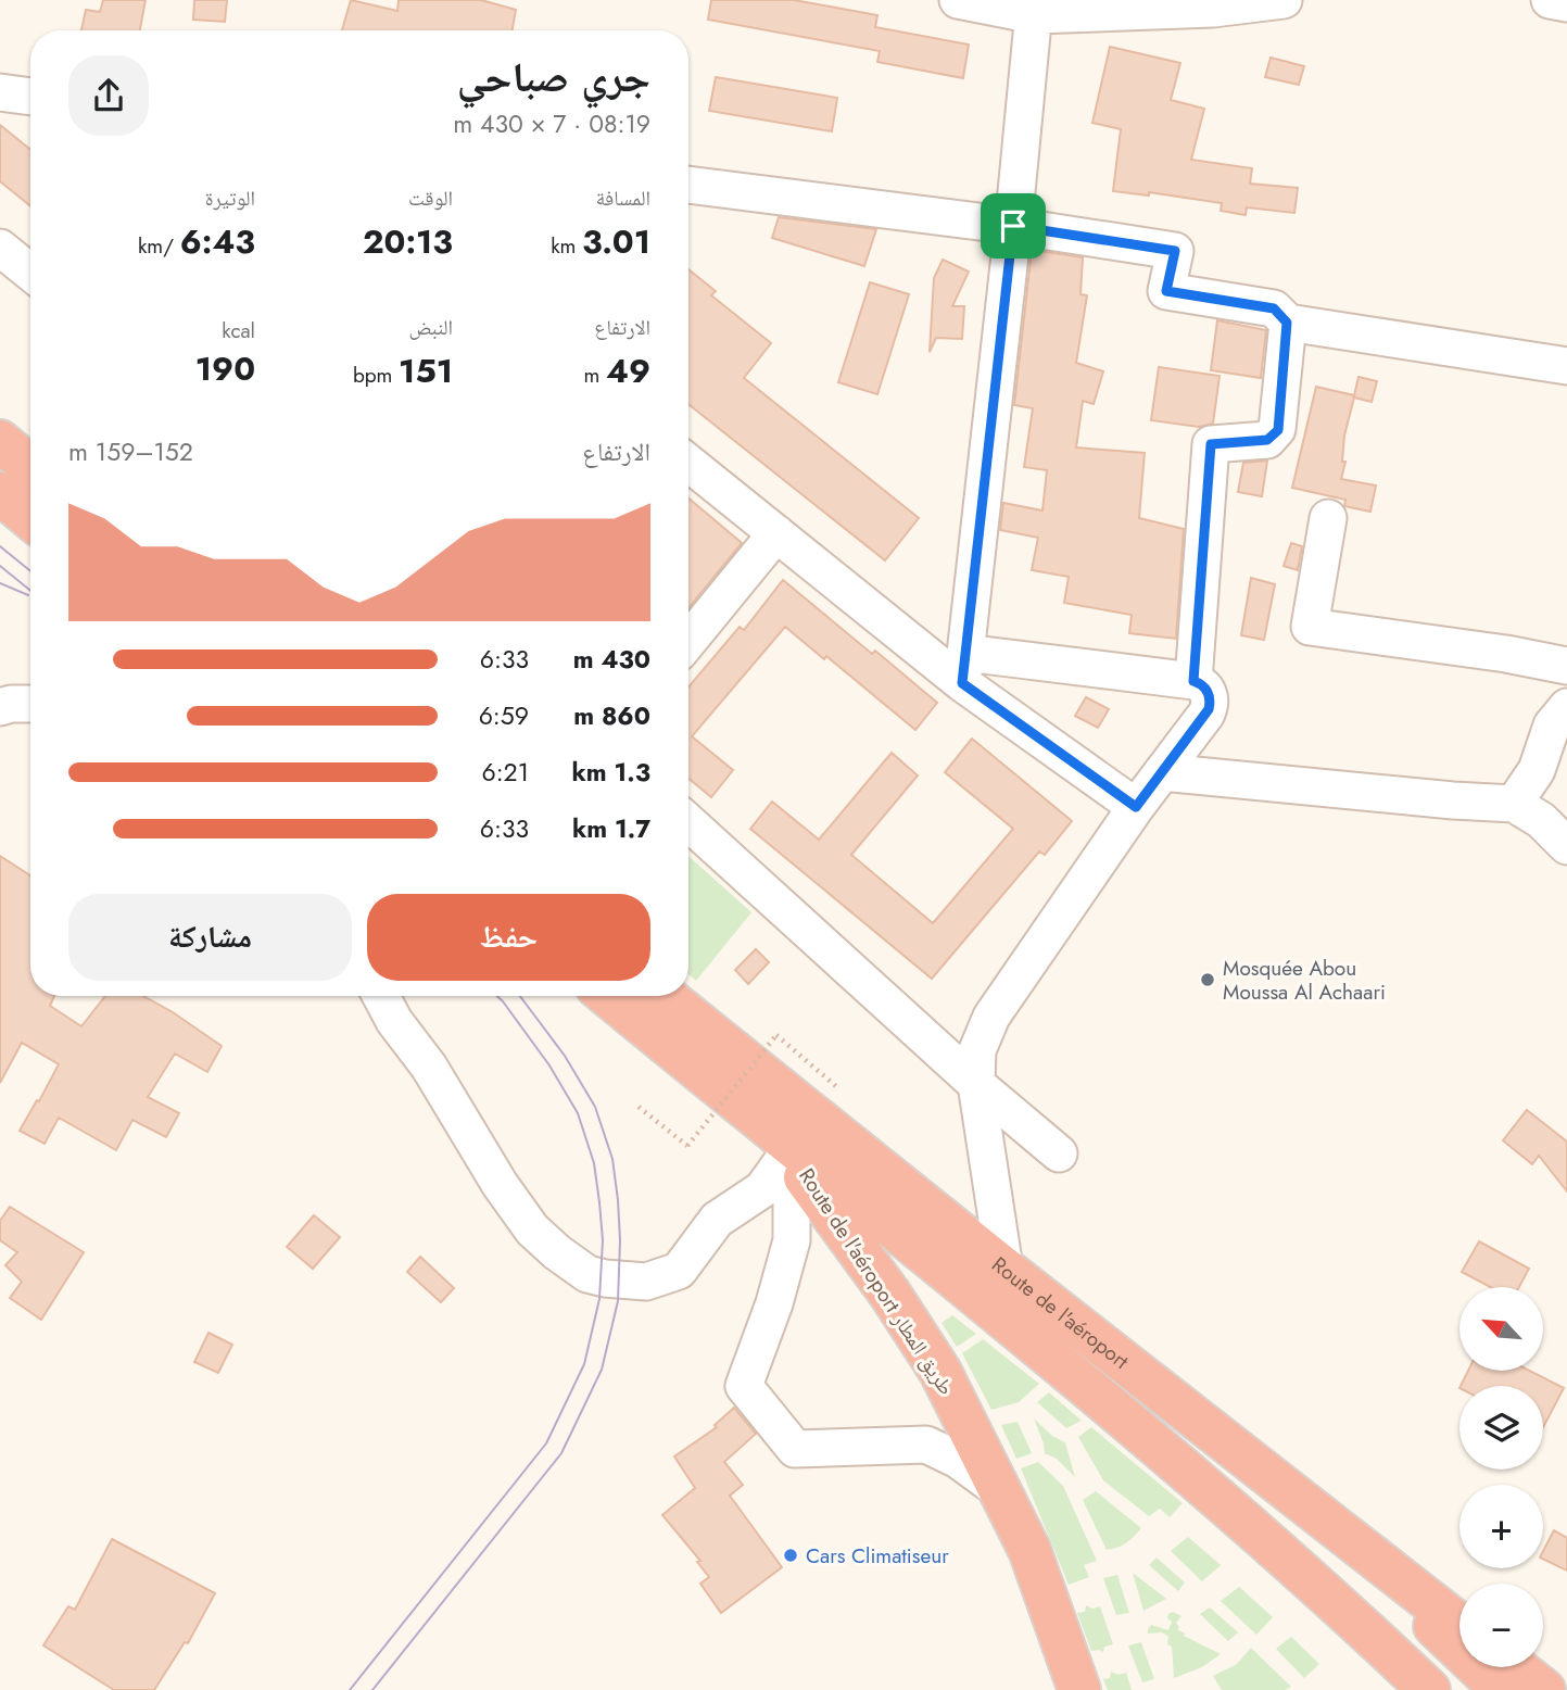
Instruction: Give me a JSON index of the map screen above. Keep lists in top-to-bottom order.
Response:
{
  "streets": {
    "highway": ["Route de l'aéroport طريق المطار", "Route de l'aéroport"]
  },
  "places": ["Mosquée Abou Moussa Al Achaari", "Cars Climatiseur"],
  "north": "top left",
  "page": {
    "heading": ["جري صباحي", "08:19 · 7 × 430 m"],
    "stats": [
      ["المسافة", "3.01 km"],
      ["الوقت", "20:13"],
      ["الوتيرة", "6:43 /km"],
      ["الارتفاع", "49 m"],
      ["النبض", "151 bpm"],
      ["kcal", "190"]
    ],
    "chart": ["الارتفاع", "152–159 m"],
    "list": [
      {
        "name": "430 m",
        "note": "6:33"
      },
      {
        "name": "860 m",
        "note": "6:59"
      },
      {
        "name": "1.3 km",
        "note": "6:21"
      },
      {
        "name": "1.7 km",
        "note": "6:33"
      }
    ],
    "buttons": ["حفظ", "مشاركة"],
    "map_buttons": ["+", "−"]
  }
}
